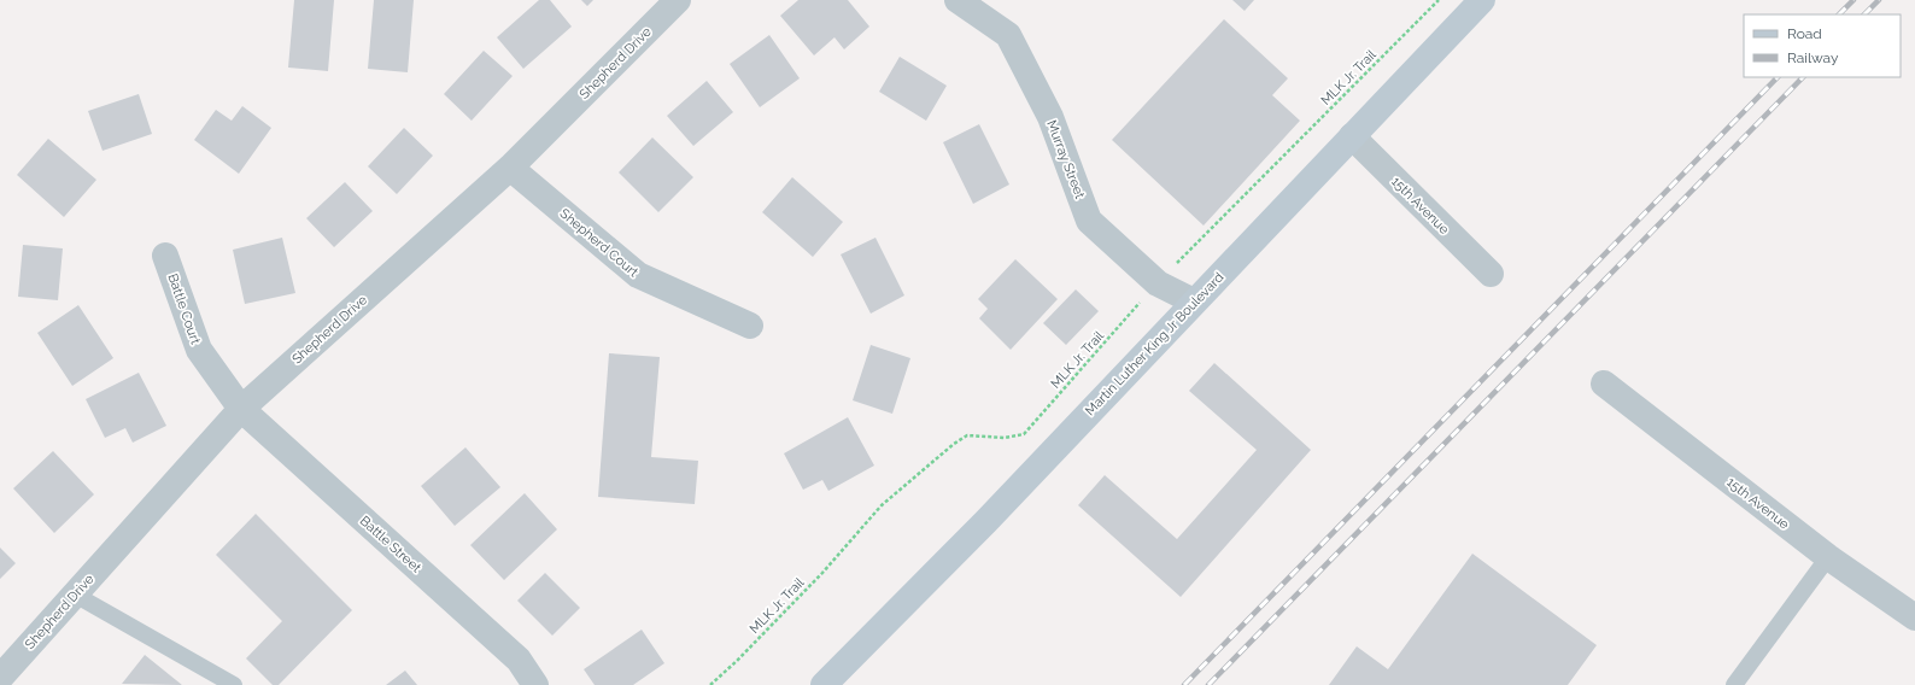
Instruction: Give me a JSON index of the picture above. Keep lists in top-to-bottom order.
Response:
{
  "streets": {
    "main road": ["Martin Luther King Jr Boulevard"],
    "street": [
      "Shepherd Drive",
      "Murray Street",
      "15th Avenue",
      "Shepherd Court",
      "Battle Court",
      "Battle Street"
    ],
    "path": ["MLK Jr. Trail"]
  },
  "crossings": [
    ["Shepherd Drive", "Shepherd Court"],
    ["Shepherd Drive", "Battle Court"],
    ["Shepherd Drive", "Battle Street"],
    ["MLK Jr. Trail", "Murray Street"],
    ["Murray Street", "Martin Luther King Jr Boulevard"],
    ["15th Avenue", "Martin Luther King Jr Boulevard"],
    ["Battle Court", "Battle Street"]
  ],
  "legend": ["Road", "Railway"]
}
